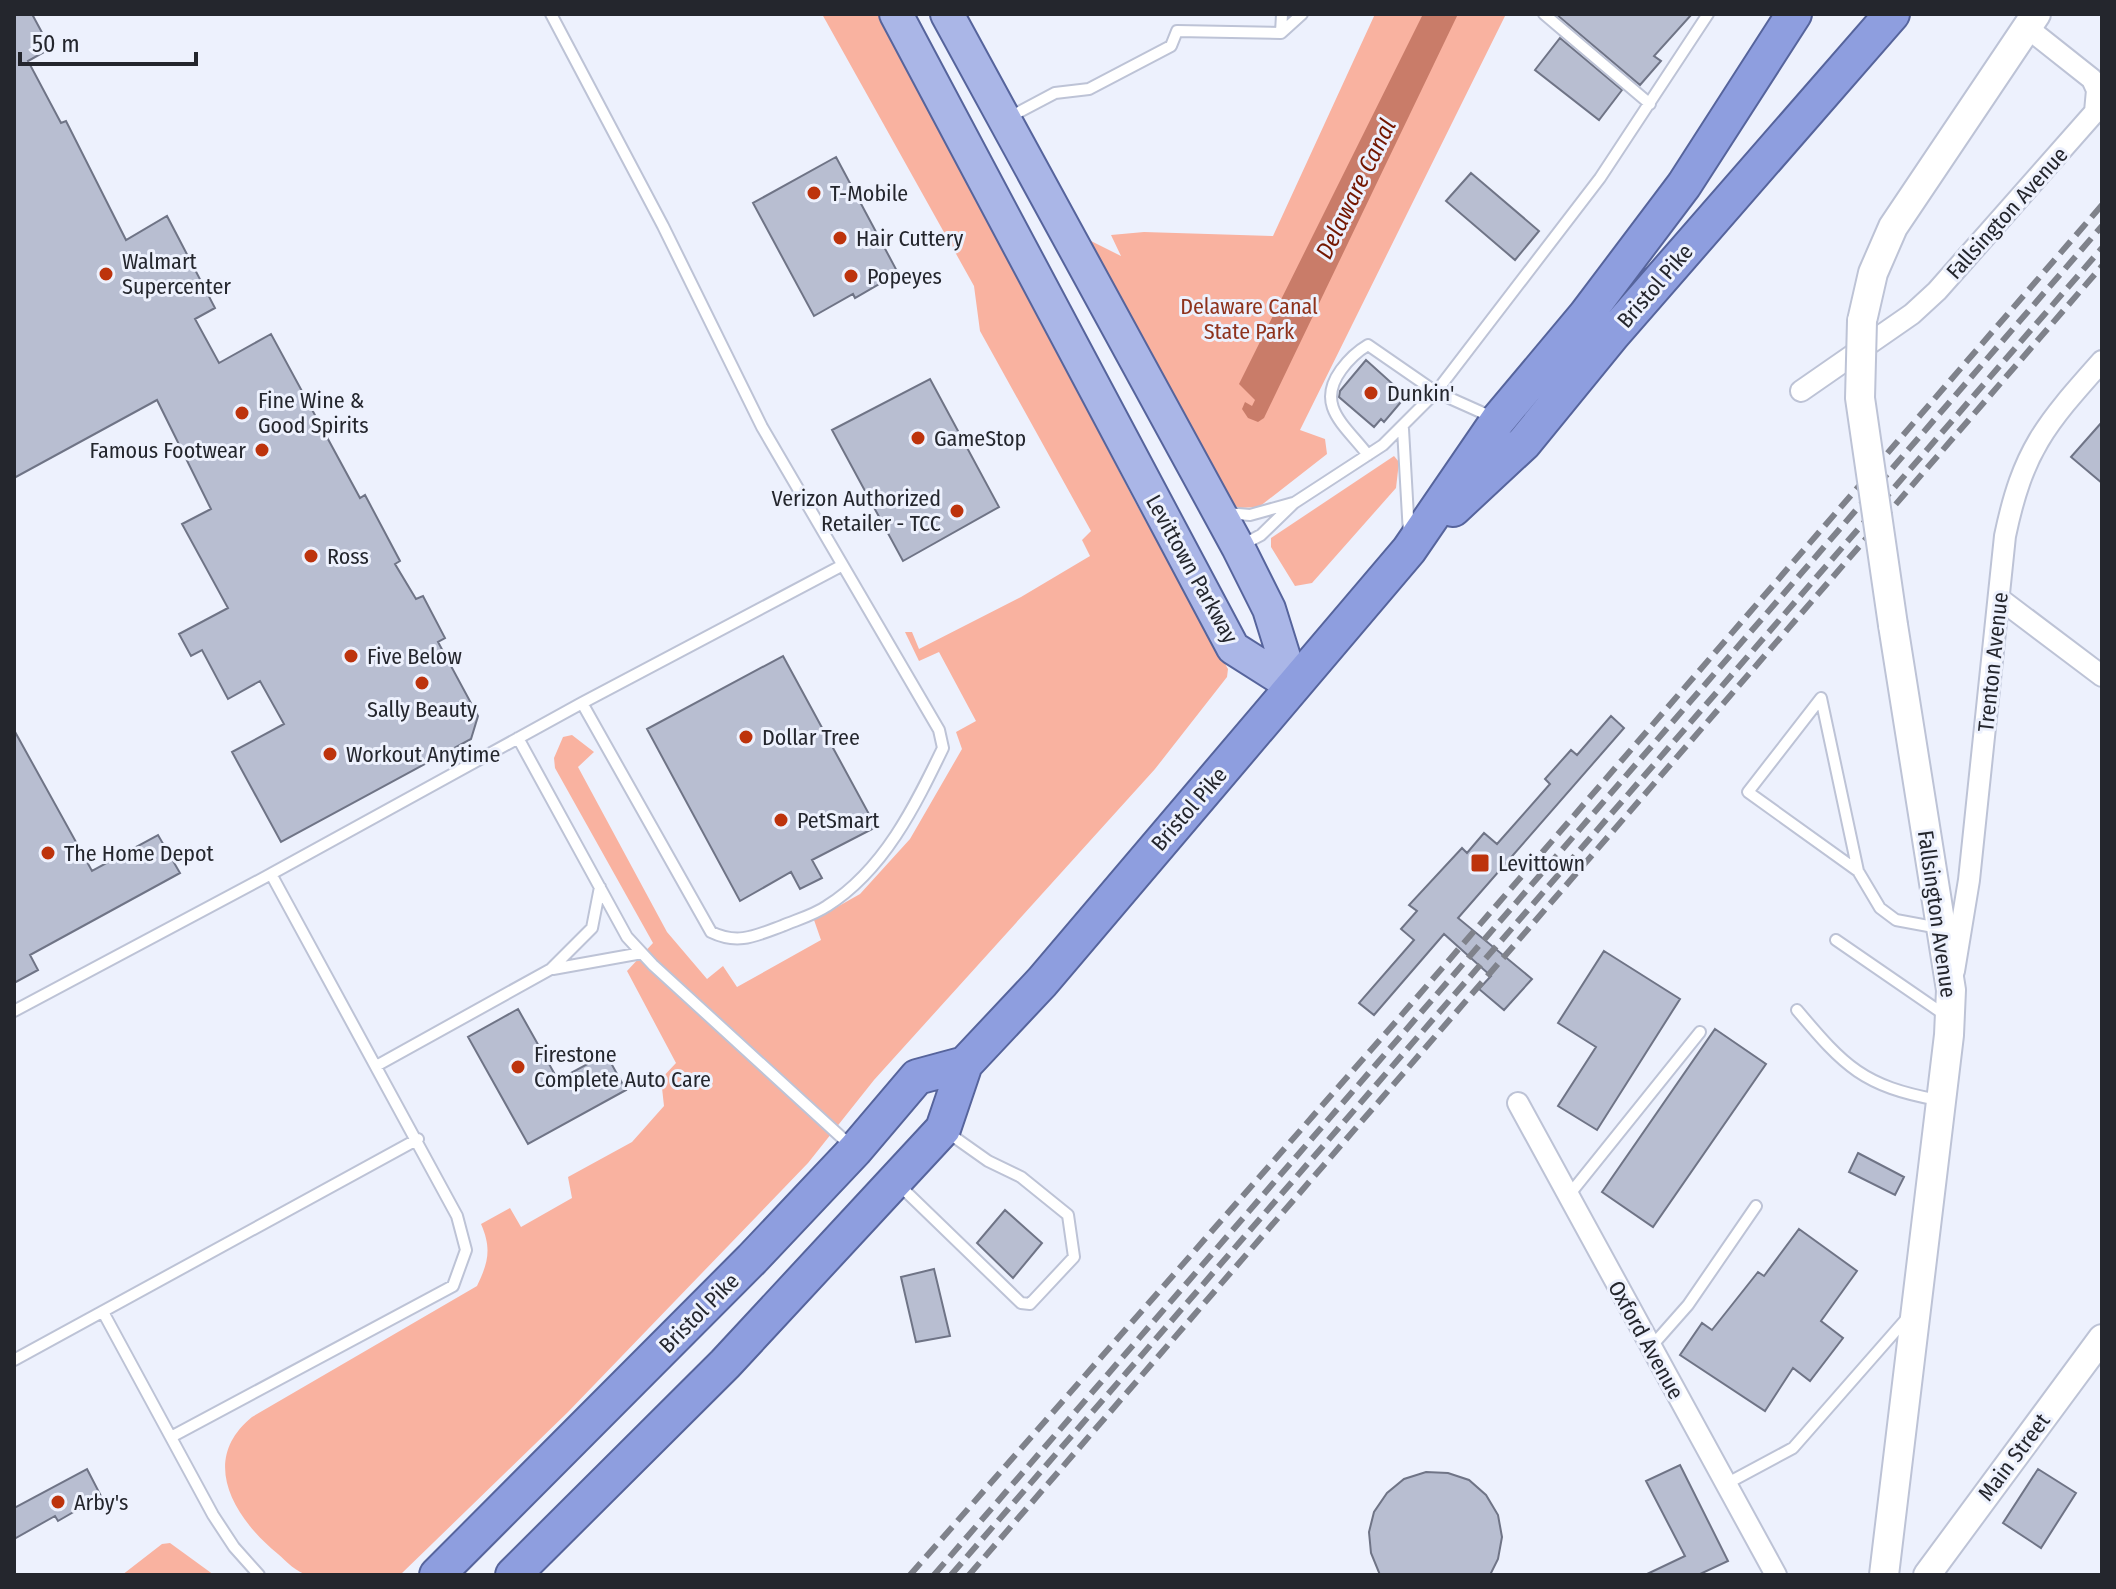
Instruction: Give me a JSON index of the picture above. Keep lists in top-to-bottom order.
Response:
{
  "streets": {
    "highway": ["Bristol Pike"],
    "main road": ["Fallsington Avenue", "Levittown Parkway"],
    "street": ["Trenton Avenue", "Oxford Avenue", "Main Street"]
  },
  "crossings": [
    ["Fallsington Avenue", "Trenton Avenue"],
    ["Bristol Pike", "Levittown Parkway"]
  ],
  "water": ["Delaware Canal"],
  "parks": ["Delaware Canal State Park"],
  "places": {
    "other": [
      "T-Mobile",
      "Hair Cuttery",
      "Walmart Supercenter",
      "Popeyes",
      "Dunkin'",
      "Fine Wine & Good Spirits",
      "GameStop",
      "Famous Footwear",
      "Verizon Authorized Retailer - TCC",
      "Ross",
      "Five Below",
      "Sally Beauty",
      "Dollar Tree",
      "Workout Anytime",
      "PetSmart",
      "The Home Depot",
      "Firestone Complete Auto Care",
      "Arby's"
    ],
    "transit": ["Levittown"]
  },
  "scale_bar": "50 m"
}
